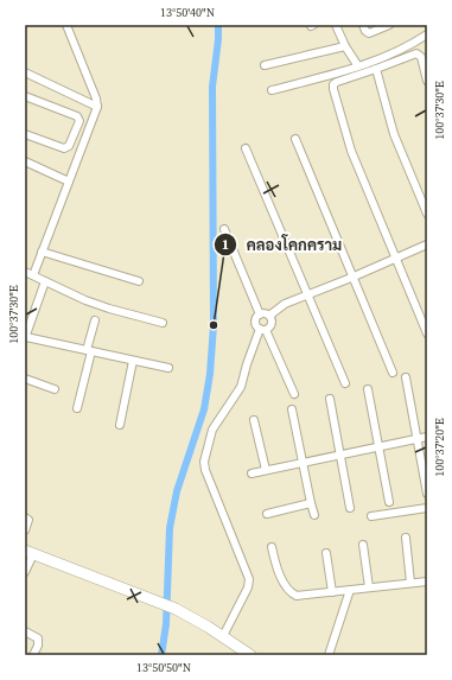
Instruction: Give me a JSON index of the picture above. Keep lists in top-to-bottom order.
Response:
{
  "places": ["คลองโคกคราม"],
  "coordinates": [
    "13°50'40\"N",
    "100°37'30\"E",
    "100°37'20\"E",
    "13°50'50\"N"
  ]
}
